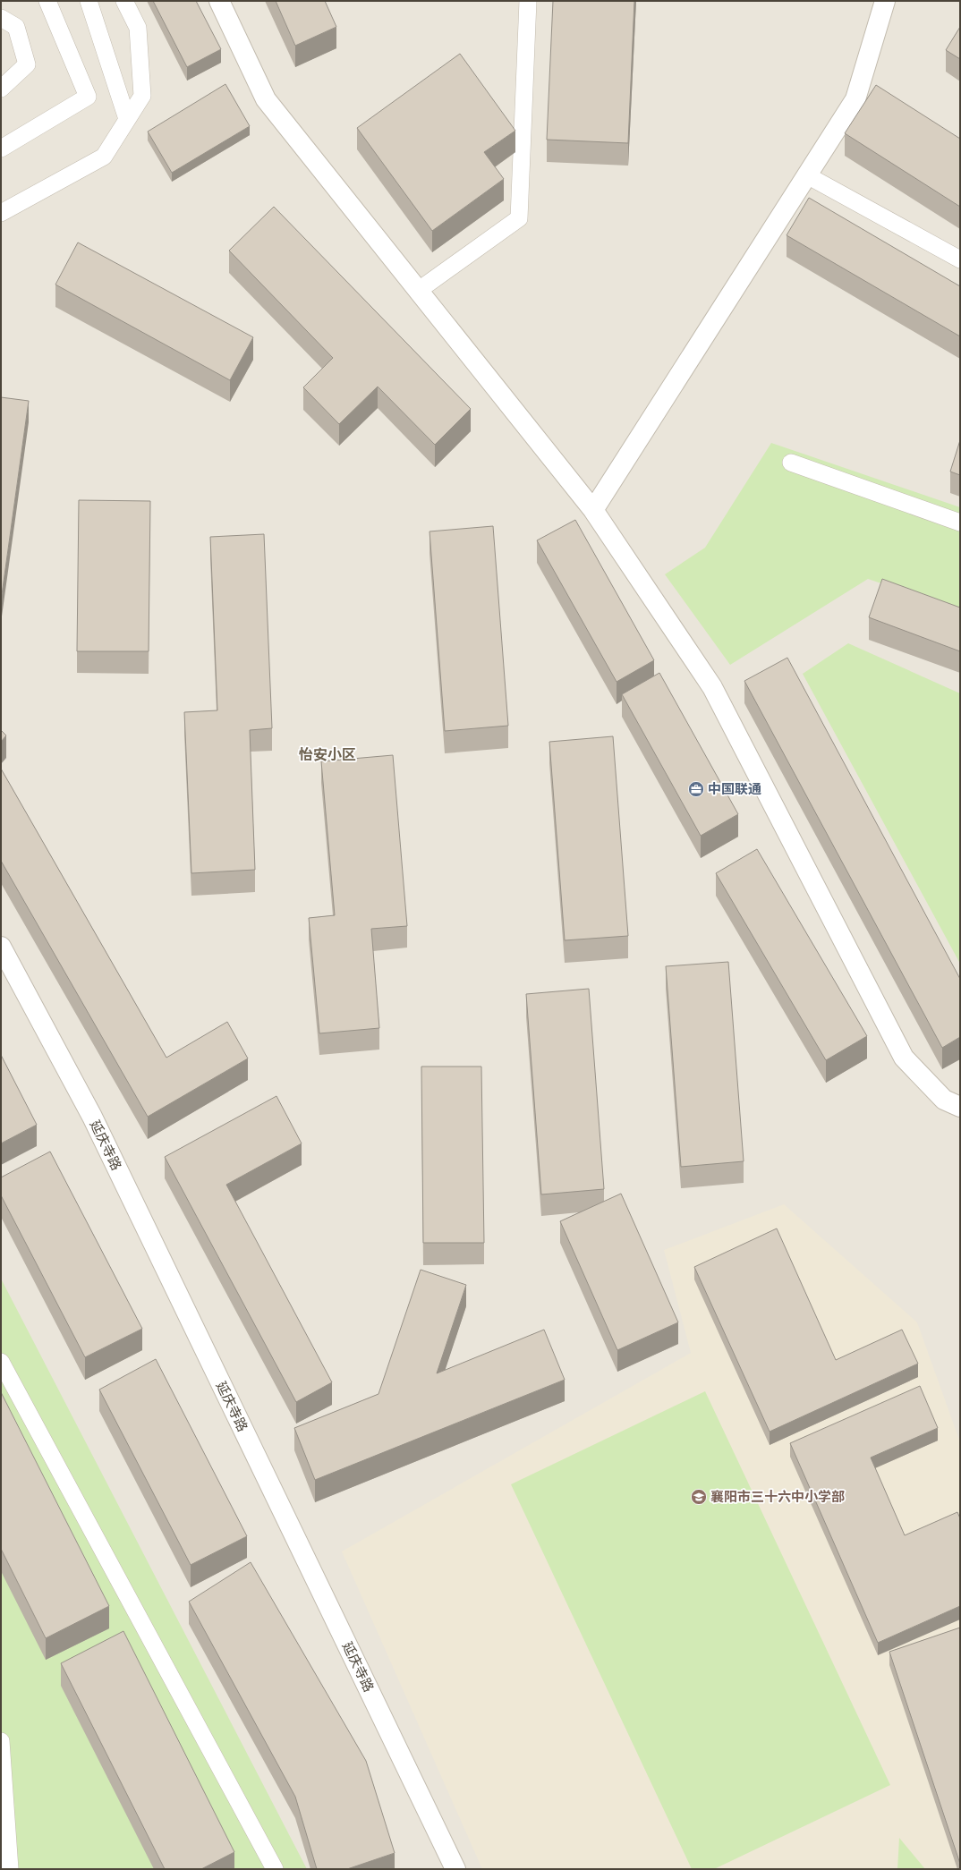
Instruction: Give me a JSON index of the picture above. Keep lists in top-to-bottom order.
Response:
{
  "streets": {
    "street": ["延庆寺路"]
  },
  "districts": ["怡安小区"],
  "places": {
    "office": ["中国联通"],
    "school or university": ["襄阳市三十六中小学部"]
  }
}
